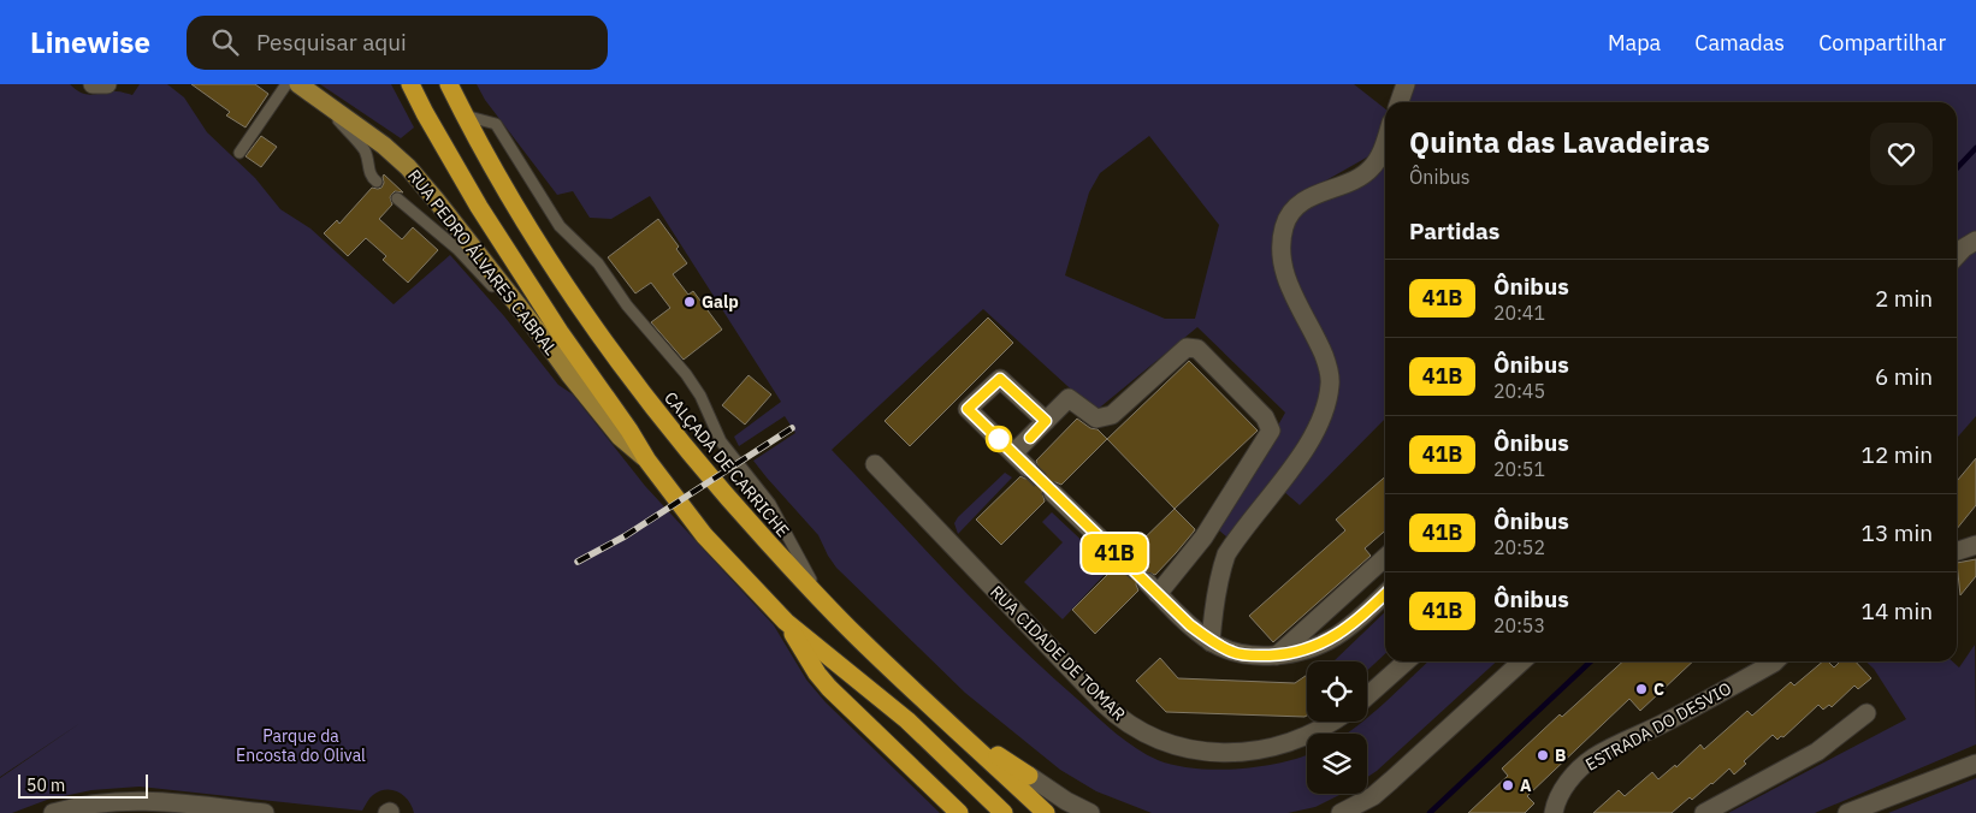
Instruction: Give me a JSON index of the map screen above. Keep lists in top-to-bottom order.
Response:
{
  "streets": {
    "highway": ["CALÇADA DE CARRICHE"],
    "main road": ["RUA PEDRO ÁLVARES CABRAL"],
    "street": ["RUA CIDADE DE TOMAR", "ESTRADA DO DESVIO"]
  },
  "parks": ["Parque da Encosta do Olival"],
  "places": [
    "Galp",
    "C",
    "B",
    "A"
  ],
  "lines": ["bus line 41B"],
  "scale_bar": "50 m",
  "page": {
    "header": "Linewise",
    "search": "Pesquisar aqui",
    "nav": ["Mapa", "Camadas", "Compartilhar"],
    "on_map": "41B",
    "heading": [
      ["Quinta das Lavadeiras", "Ônibus"],
      "Partidas"
    ],
    "list": [
      {
        "mark": "41B",
        "name": "Ônibus",
        "note": "20:41",
        "value": "2 min"
      },
      {
        "mark": "41B",
        "name": "Ônibus",
        "note": "20:45",
        "value": "6 min"
      },
      {
        "mark": "41B",
        "name": "Ônibus",
        "note": "20:51",
        "value": "12 min"
      },
      {
        "mark": "41B",
        "name": "Ônibus",
        "note": "20:52",
        "value": "13 min"
      },
      {
        "mark": "41B",
        "name": "Ônibus",
        "note": "20:53",
        "value": "14 min"
      }
    ],
    "scale": "50 m"
  }
}
